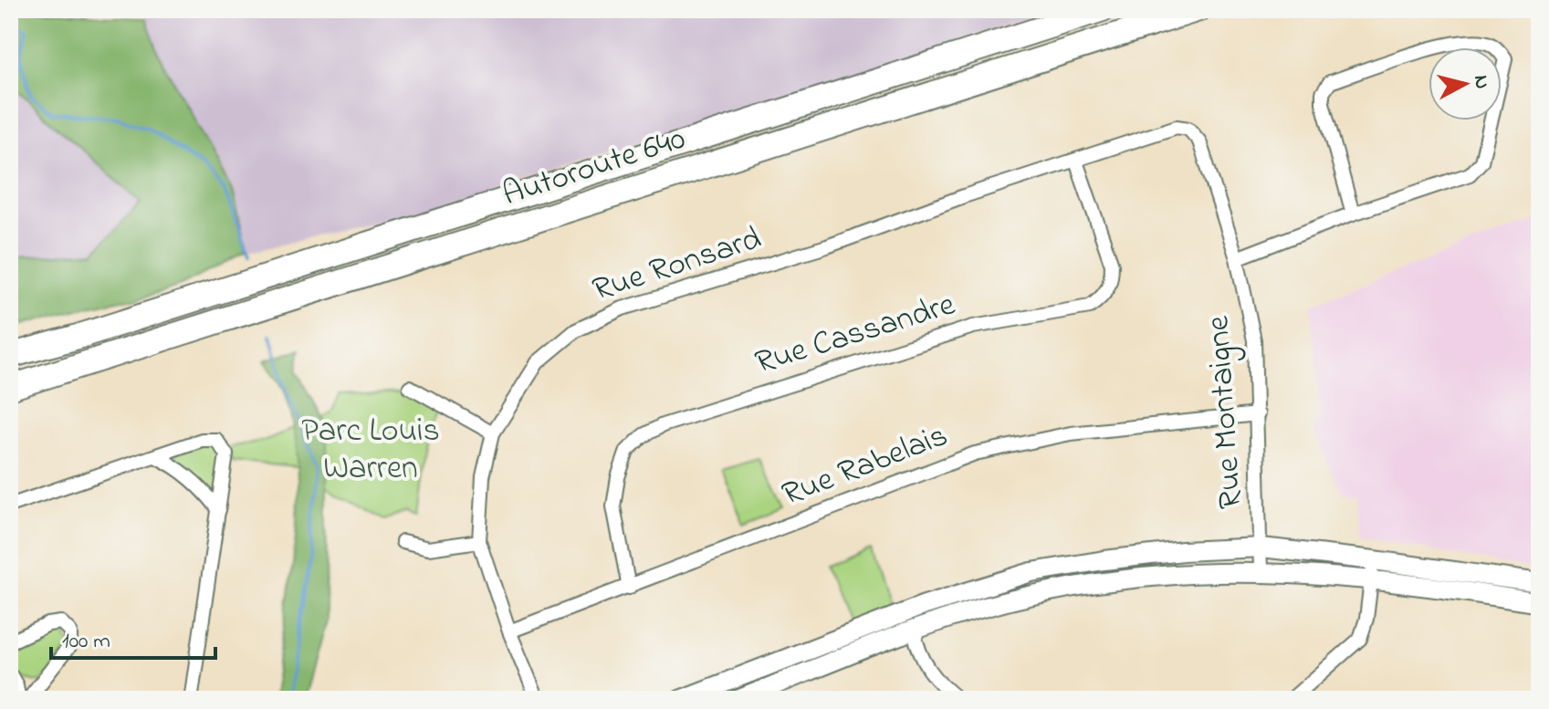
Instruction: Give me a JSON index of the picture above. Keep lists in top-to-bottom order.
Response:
{
  "streets": {
    "highway": ["Autoroute 640"],
    "street": [
      "Rue Ronsard",
      "Rue Cassandre",
      "Rue Montaigne",
      "Rue Rabelais"
    ]
  },
  "crossings": [
    ["Rue Ronsard", "Rue Cassandre"],
    ["Rue Ronsard", "Rue Montaigne"],
    ["Rue Ronsard", "Rue Rabelais"],
    ["Rue Cassandre", "Rue Rabelais"],
    ["Rue Montaigne", "Rue Rabelais"]
  ],
  "parks": ["Parc Louis Warren"],
  "scale_bar": "100 m",
  "north": "right"
}
